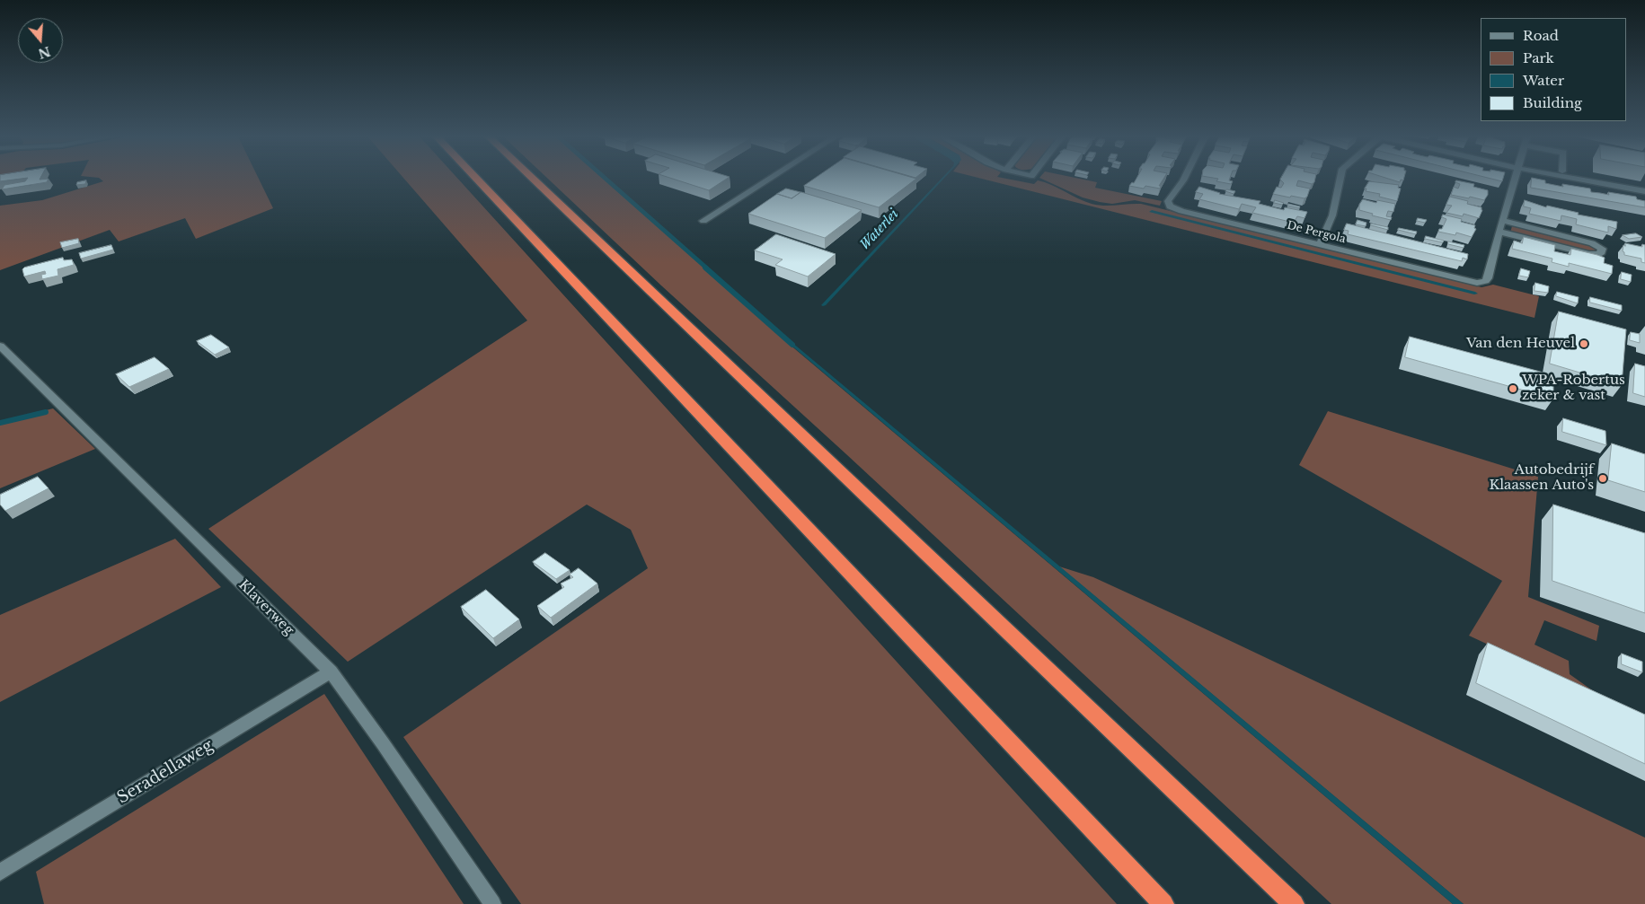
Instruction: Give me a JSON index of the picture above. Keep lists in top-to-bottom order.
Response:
{
  "streets": {
    "street": ["De Pergola", "Klaverweg", "Seradellaweg"]
  },
  "crossings": [
    ["Klaverweg", "Seradellaweg"]
  ],
  "water": ["Waterlei"],
  "places": ["Van den Heuvel", "WPA-Robertus zeker & vast", "Autobedrijf Klaassen Auto's"],
  "legend": [
    "Road",
    "Park",
    "Water",
    "Building"
  ],
  "north": "bottom"
}
